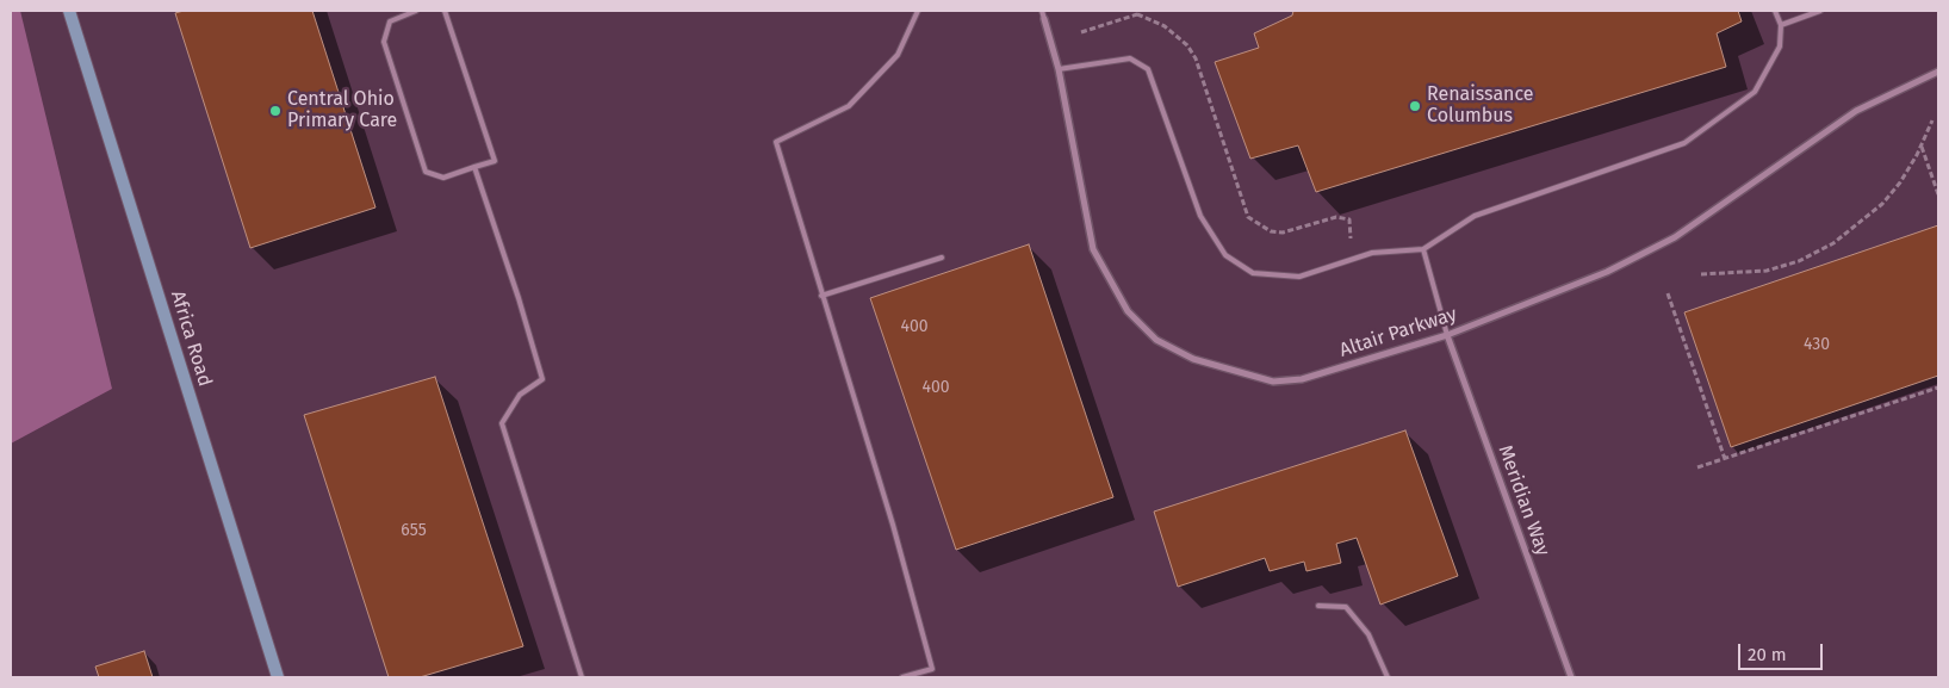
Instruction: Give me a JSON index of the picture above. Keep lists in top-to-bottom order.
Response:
{
  "streets": {
    "street": ["Altair Parkway", "Africa Road", "Meridian Way"]
  },
  "crossings": [
    ["Altair Parkway", "Meridian Way"]
  ],
  "places": ["Renaissance Columbus", "Central Ohio Primary Care"],
  "house_numbers": [
    "400",
    "430",
    "400",
    "655"
  ],
  "scale_bar": "20 m"
}
